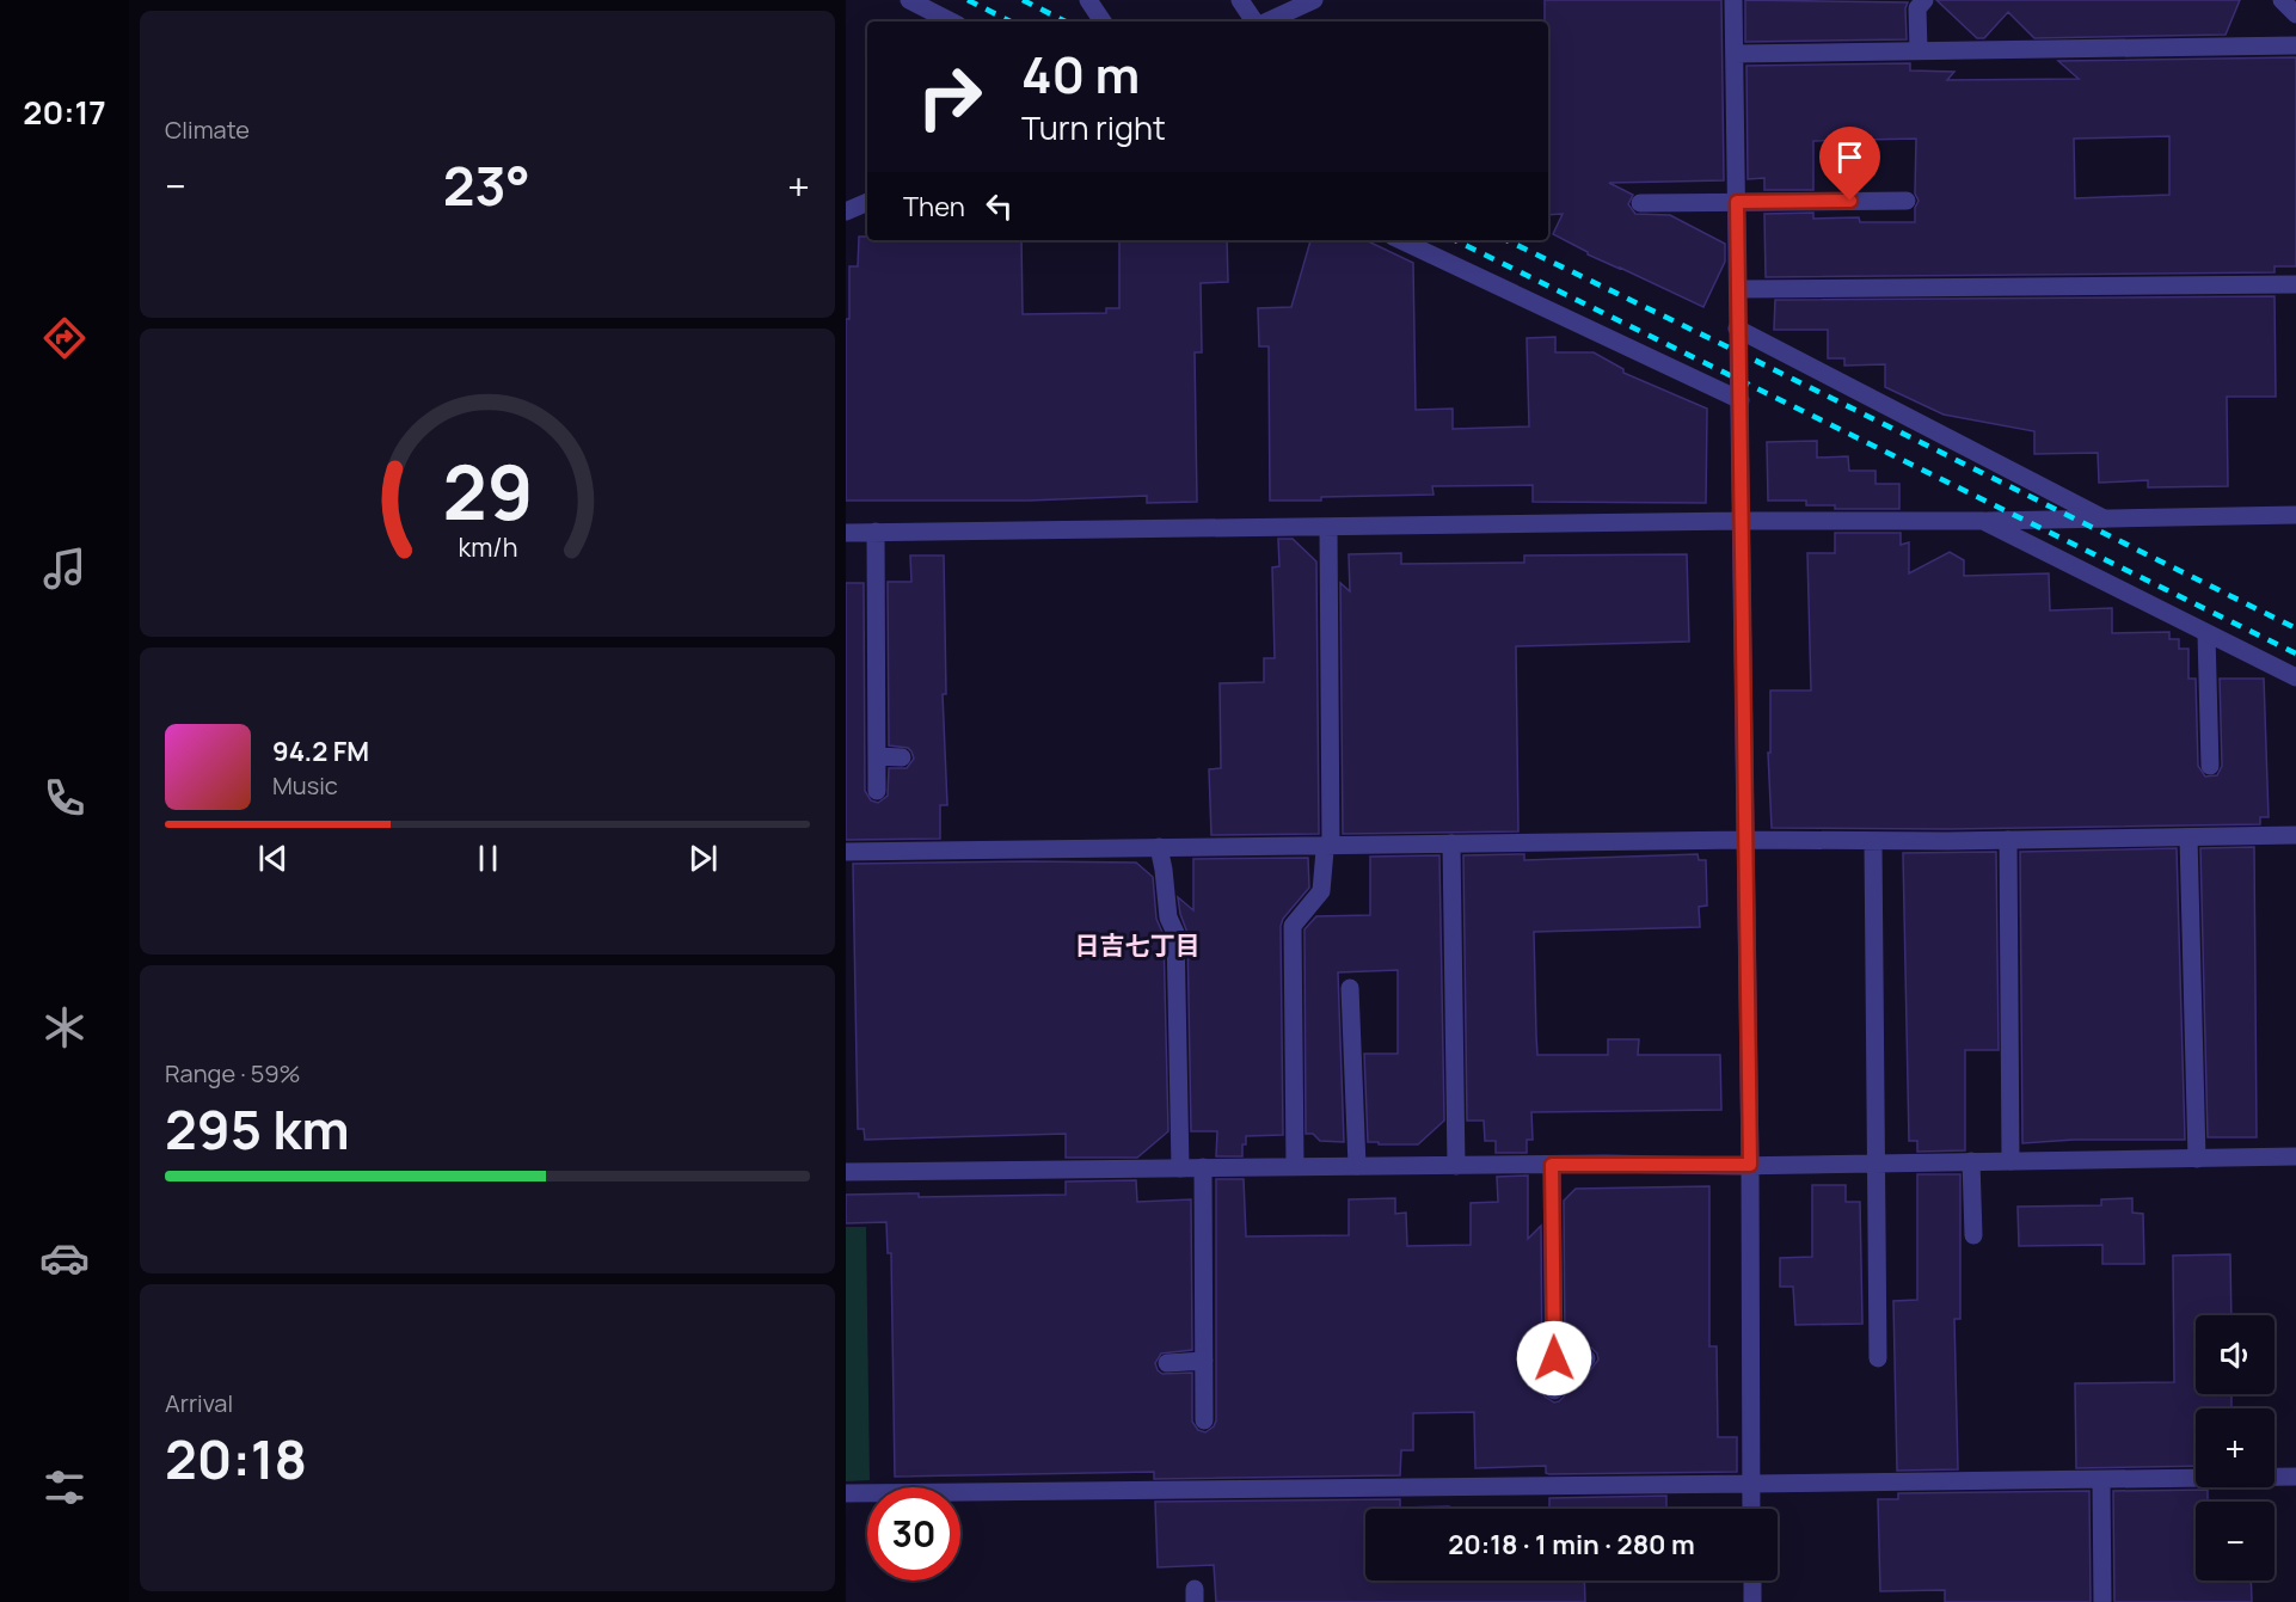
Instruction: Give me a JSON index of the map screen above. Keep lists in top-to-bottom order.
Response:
{
  "districts": ["日吉七丁目"],
  "page": {
    "tabs": "20:17",
    "tile": [
      "Climate",
      ["Range · 59%", "295 km"],
      ["Arrival", "20:18"]
    ],
    "turn": ["40 m", "Turn right"],
    "heat": ["−", "23°", "+"],
    "then": "Then",
    "song": ["94.2 FM", "Music"],
    "map_buttons": ["+", "−"],
    "limit": "30",
    "trip": "20:18 · 1 min · 280 m",
    "gauge": ["29", "km/h"]
  }
}
